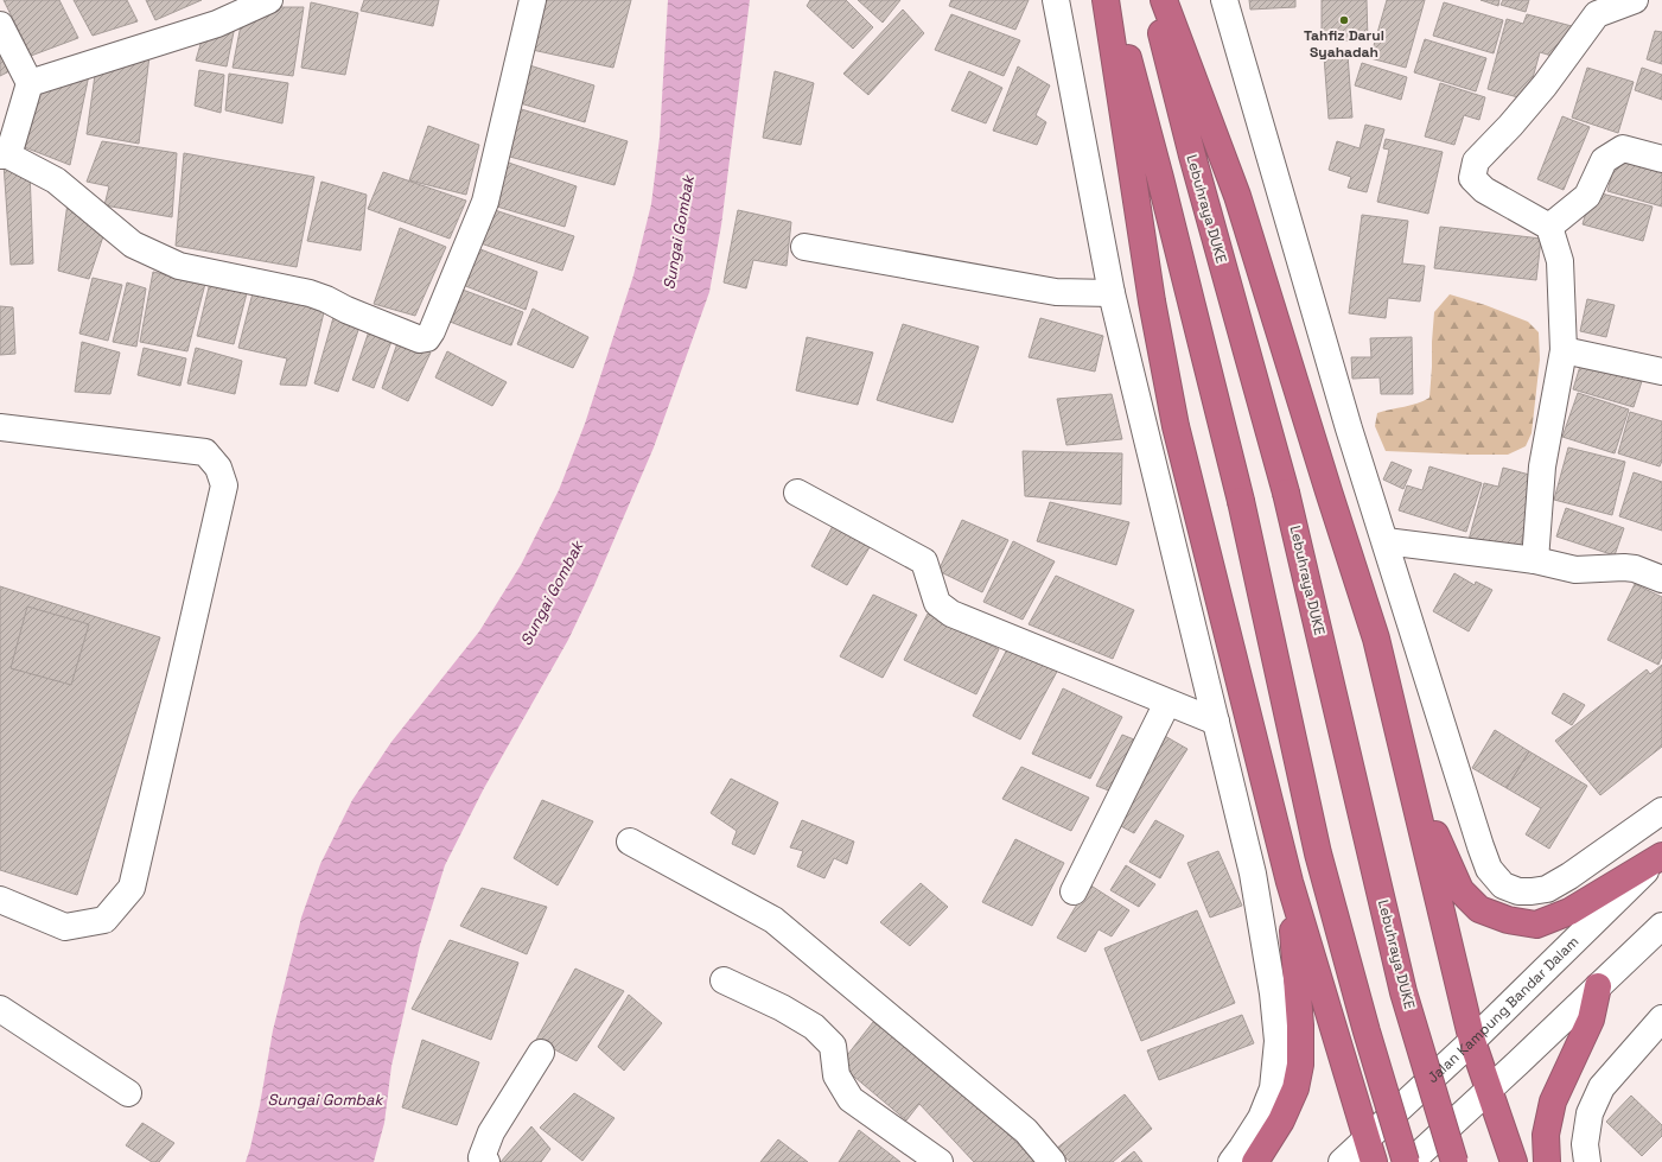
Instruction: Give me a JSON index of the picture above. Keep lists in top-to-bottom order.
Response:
{
  "streets": {
    "highway": ["Lebuhraya DUKE"],
    "street": ["Jalan Kampung Bandar Dalam"]
  },
  "water": ["Sungai Gombak"],
  "places": ["Tahfiz Darul Syahadah"]
}
